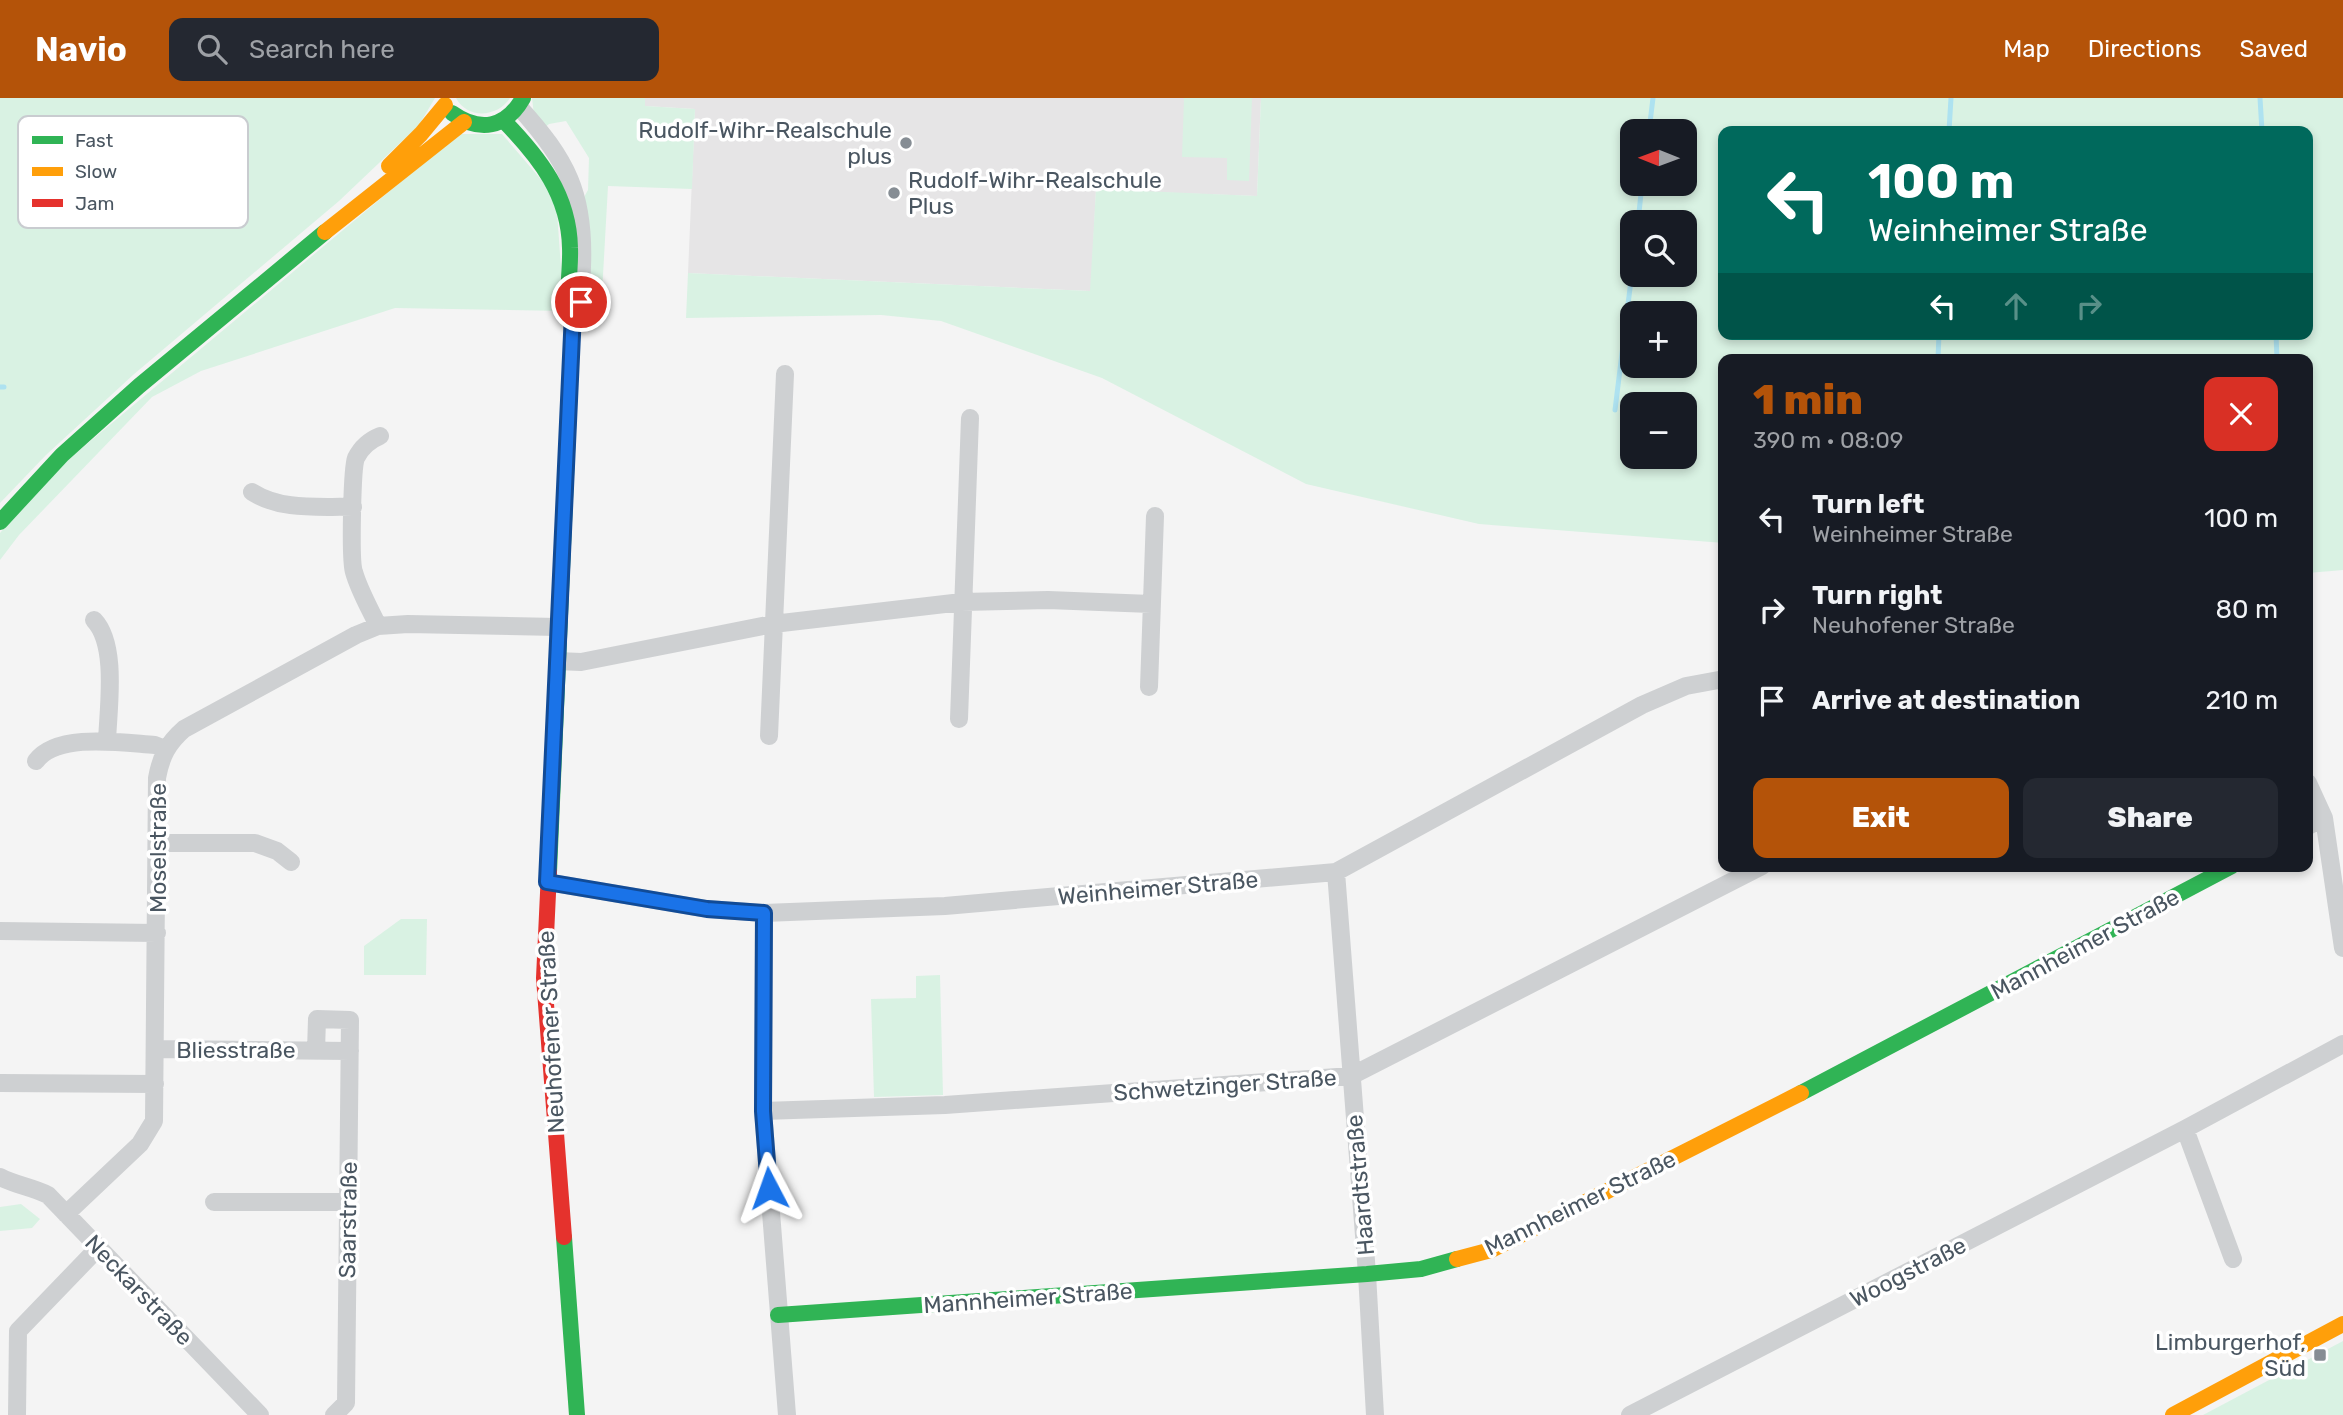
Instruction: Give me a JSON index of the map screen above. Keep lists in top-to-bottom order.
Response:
{
  "streets": {
    "street": [
      "Moselstraße",
      "Weinheimer Straße",
      "Mannheimer Straße",
      "Neuhofener Straße",
      "Bliesstraße",
      "Schwetzinger Straße",
      "Haardtstraße",
      "Saarstraße",
      "Woogstraße",
      "Neckarstraße"
    ]
  },
  "crossings": [
    ["Moselstraße", "Bliesstraße"],
    ["Moselstraße", "Neckarstraße"],
    ["Weinheimer Straße", "Neuhofener Straße"],
    ["Weinheimer Straße", "Haardtstraße"],
    ["Mannheimer Straße", "Haardtstraße"],
    ["Bliesstraße", "Saarstraße"],
    ["Schwetzinger Straße", "Haardtstraße"]
  ],
  "places": {
    "other": ["Rudolf-Wihr-Realschule plus", "Rudolf-Wihr-Realschule Plus"],
    "transit": ["Limburgerhof, Süd"]
  },
  "legend": ["Fast", "Slow", "Jam"],
  "north": "left",
  "page": {
    "header": "Navio",
    "search": "Search here",
    "nav": ["Map", "Directions", "Saved"],
    "map_buttons": ["+", "−"],
    "turn": ["100 m", "Weinheimer Straße"],
    "heading": ["1 min", "390 m · 08:09"],
    "list": [
      {
        "name": "Turn left",
        "note": "Weinheimer Straße",
        "value": "100 m"
      },
      {
        "name": "Turn right",
        "note": "Neuhofener Straße",
        "value": "80 m"
      },
      {
        "name": "Arrive at destination",
        "value": "210 m"
      }
    ],
    "buttons": ["Exit", "Share"]
  }
}
